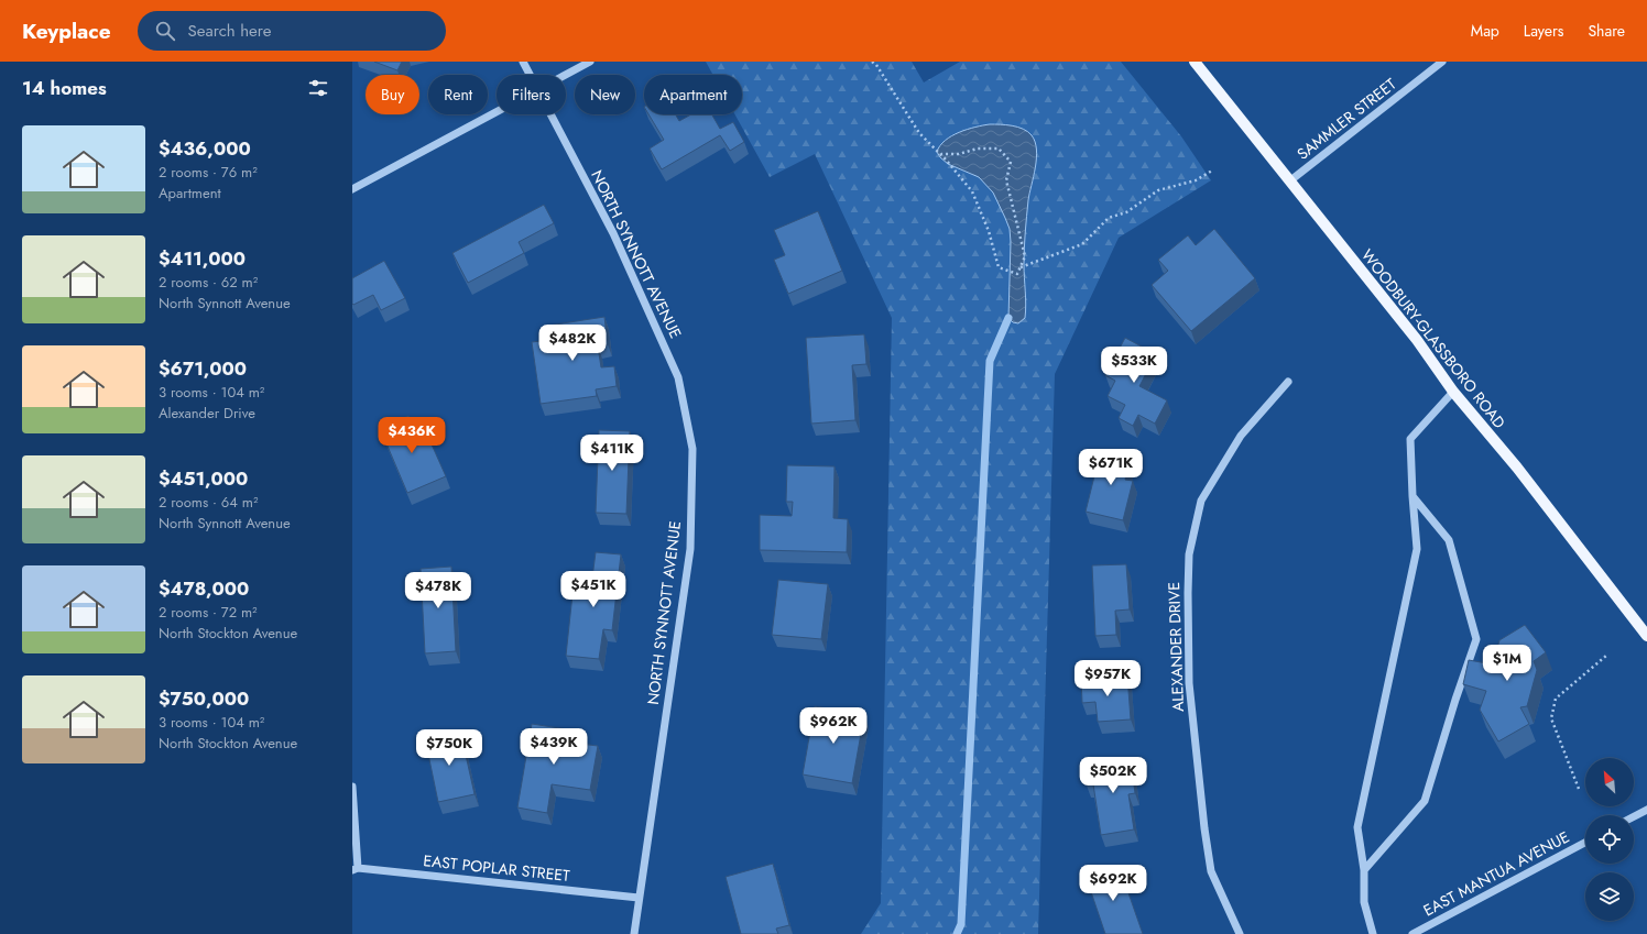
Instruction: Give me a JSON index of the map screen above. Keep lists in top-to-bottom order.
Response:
{
  "streets": {
    "main road": ["WOODBURY-GLASSBORO ROAD"],
    "street": [
      "SAMMLER STREET",
      "NORTH SYNNOTT AVENUE",
      "ALEXANDER DRIVE",
      "EAST POPLAR STREET",
      "EAST MANTUA AVENUE"
    ]
  },
  "crossings": [
    ["SAMMLER STREET", "WOODBURY-GLASSBORO ROAD"],
    ["NORTH SYNNOTT AVENUE", "EAST POPLAR STREET"]
  ],
  "north": "top left",
  "page": {
    "header": "Keyplace",
    "search": "Search here",
    "nav": ["Map", "Layers", "Share"],
    "heading": "14 homes",
    "chip": [
      "Buy",
      "Rent",
      "Filters",
      "New",
      "Apartment"
    ],
    "list": [
      {
        "name": "$436,000",
        "note": "2 rooms · 76 m² · Apartment"
      },
      {
        "name": "$411,000",
        "note": "2 rooms · 62 m² · North Synnott Avenue"
      },
      {
        "name": "$671,000",
        "note": "3 rooms · 104 m² · Alexander Drive"
      },
      {
        "name": "$451,000",
        "note": "2 rooms · 64 m² · North Synnott Avenue"
      },
      {
        "name": "$478,000",
        "note": "2 rooms · 72 m² · North Stockton Avenue"
      },
      {
        "name": "$750,000",
        "note": "3 rooms · 104 m² · North Stockton Avenue"
      }
    ],
    "price": [
      "$482K",
      "$533K",
      "$436K",
      "$411K",
      "$671K",
      "$451K",
      "$478K",
      "$1M",
      "$957K",
      "$962K",
      "$439K",
      "$750K",
      "$502K",
      "$692K"
    ]
  }
}
